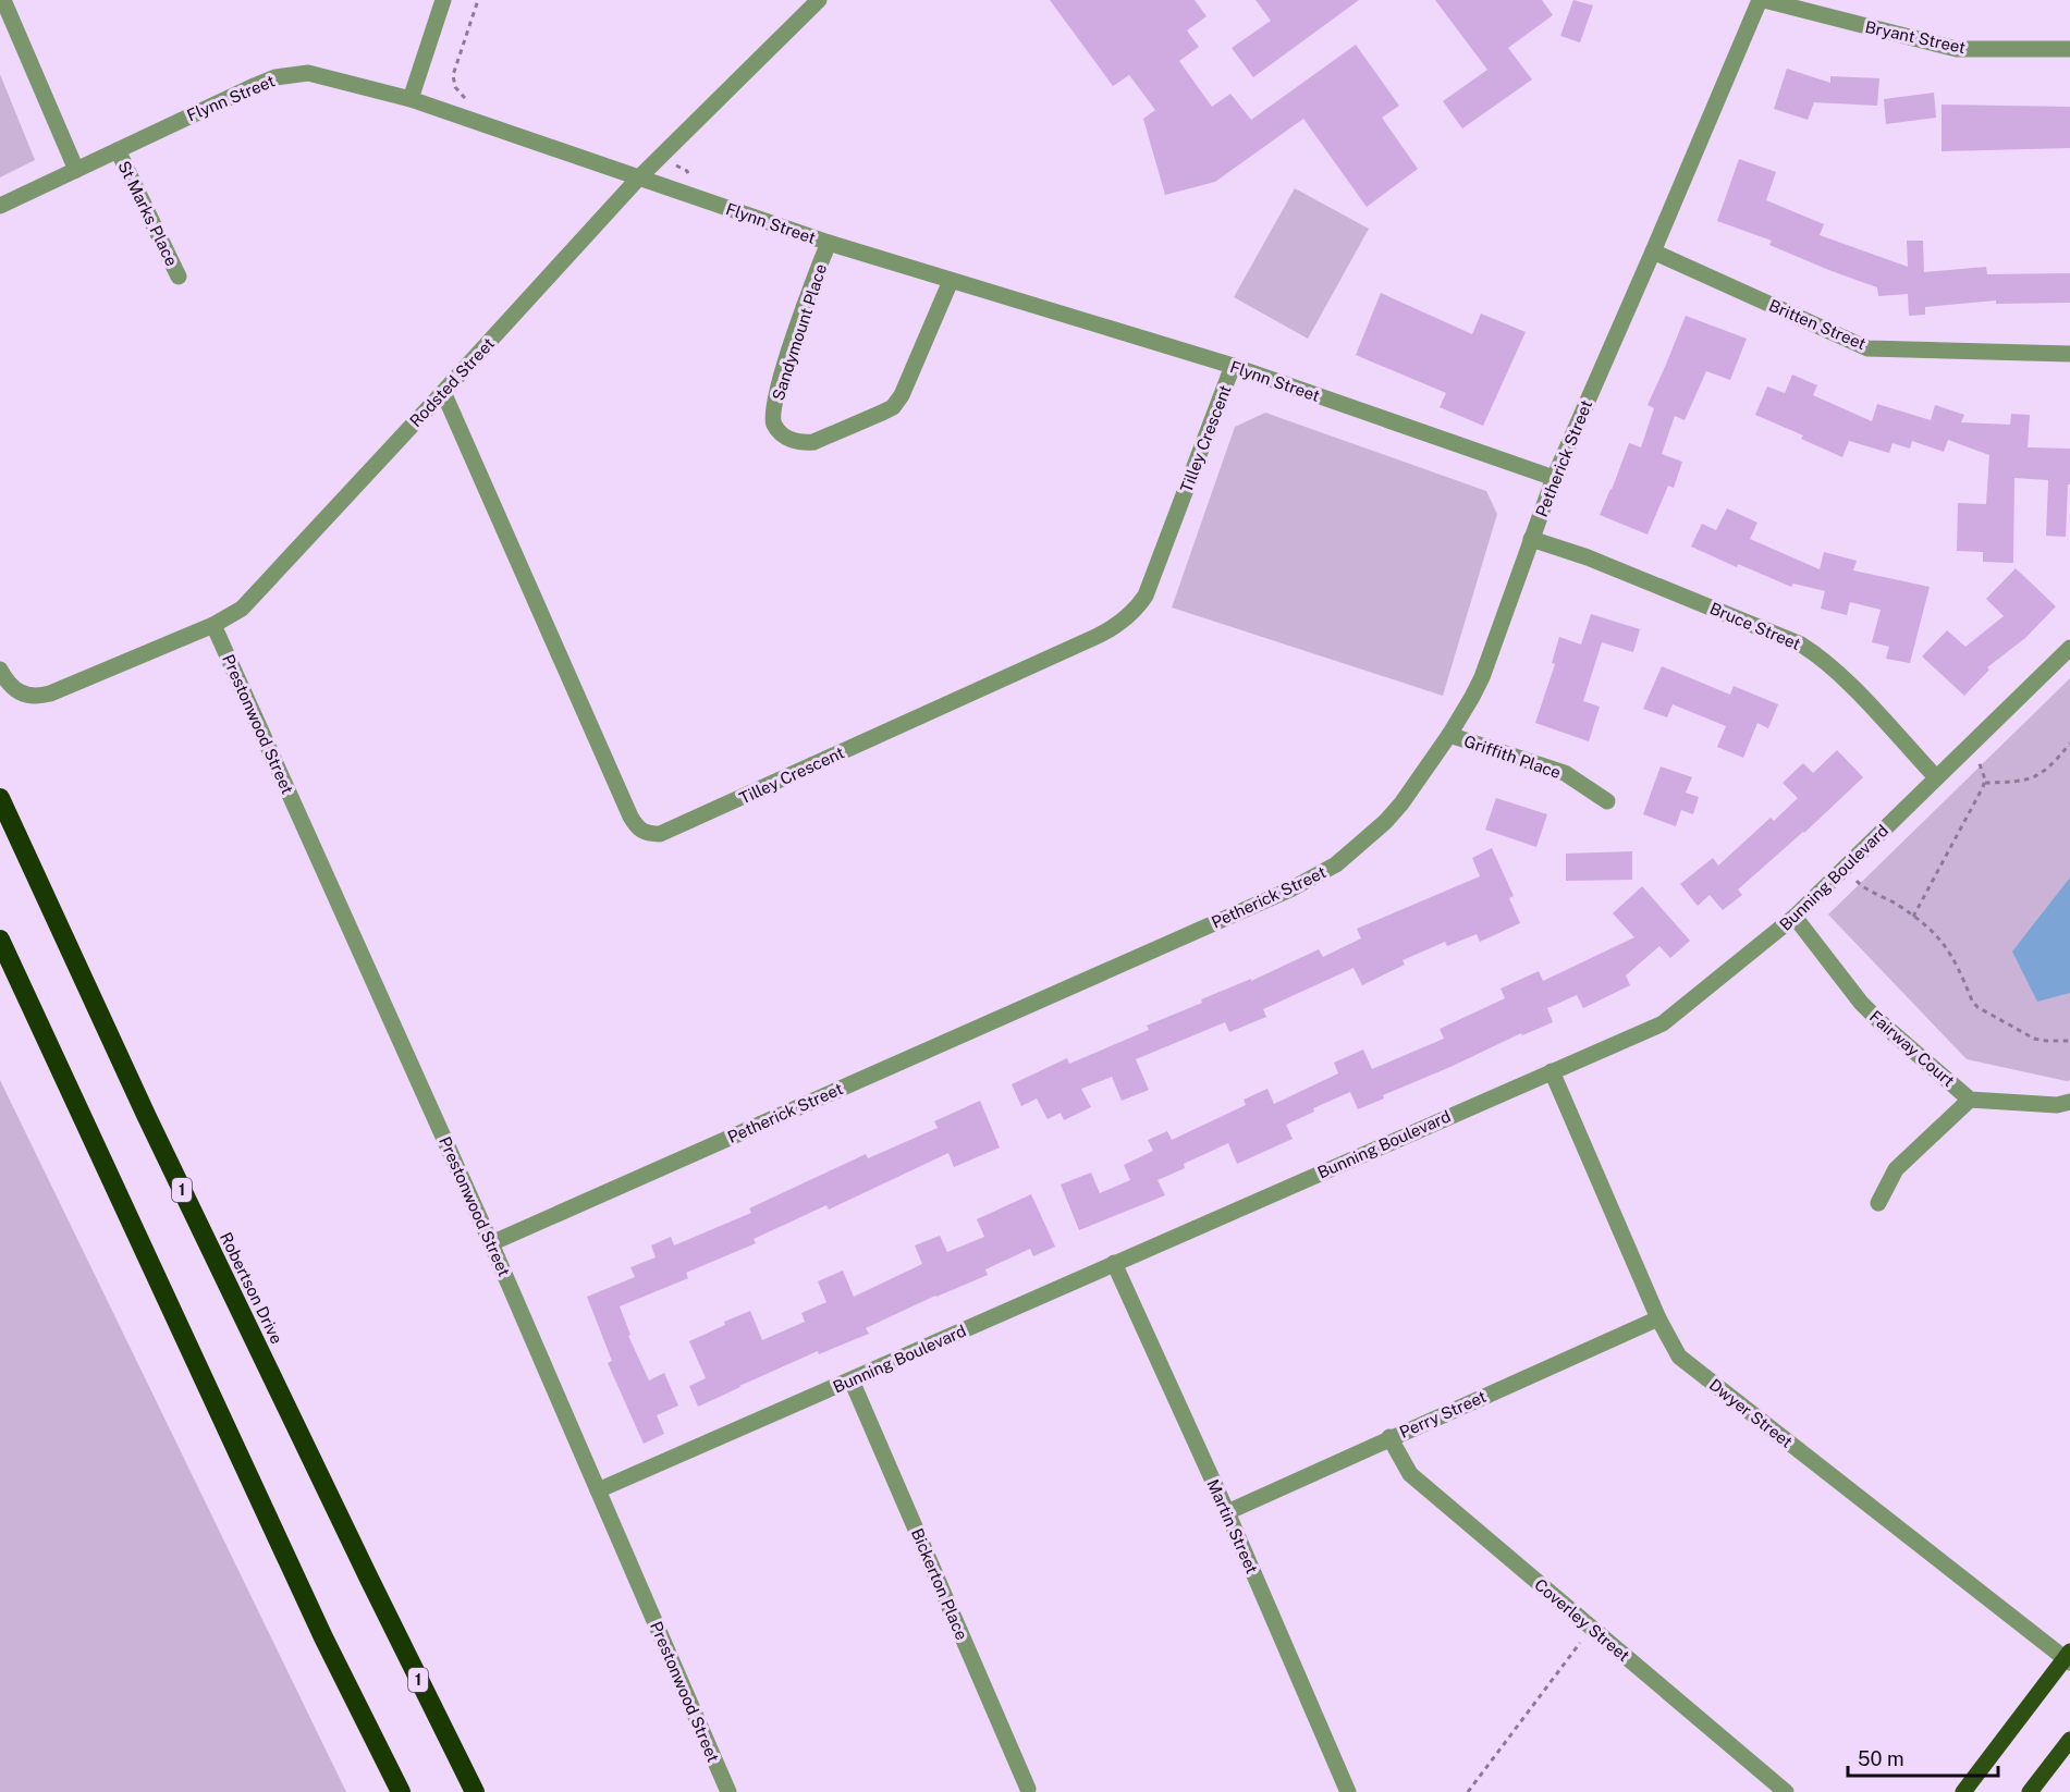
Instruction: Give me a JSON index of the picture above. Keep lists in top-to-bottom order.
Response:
{
  "streets": {
    "highway": ["1", "Robertson Drive"],
    "street": [
      "Bryant Street",
      "Flynn Street",
      "St Marks Place",
      "Britten Street",
      "Sandymount Place",
      "Rodsted Street",
      "Tilley Crescent",
      "Petherick Street",
      "Bruce Street",
      "Prestonwood Street",
      "Griffith Place",
      "Bunning Boulevard",
      "Fairway Court",
      "Dwyer Street",
      "Perry Street",
      "Martin Street",
      "Bickerton Place",
      "Coverley Street"
    ]
  },
  "crossings": [
    ["Bryant Street", "Petherick Street"],
    ["Flynn Street", "St Marks Place"],
    ["Flynn Street", "Sandymount Place"],
    ["Flynn Street", "Rodsted Street"],
    ["Flynn Street", "Tilley Crescent"],
    ["Flynn Street", "Petherick Street"],
    ["Britten Street", "Petherick Street"],
    ["Rodsted Street", "Tilley Crescent"],
    ["Rodsted Street", "Prestonwood Street"],
    ["Petherick Street", "Bruce Street"],
    ["Petherick Street", "Prestonwood Street"],
    ["Petherick Street", "Griffith Place"],
    ["Bruce Street", "Bunning Boulevard"],
    ["Prestonwood Street", "Bunning Boulevard"],
    ["Bunning Boulevard", "Fairway Court"],
    ["Bunning Boulevard", "Dwyer Street"],
    ["Bunning Boulevard", "Martin Street"],
    ["Bunning Boulevard", "Bickerton Place"],
    ["Dwyer Street", "Perry Street"],
    ["Perry Street", "Martin Street"],
    ["Perry Street", "Coverley Street"]
  ],
  "scale_bar": "50 m"
}
